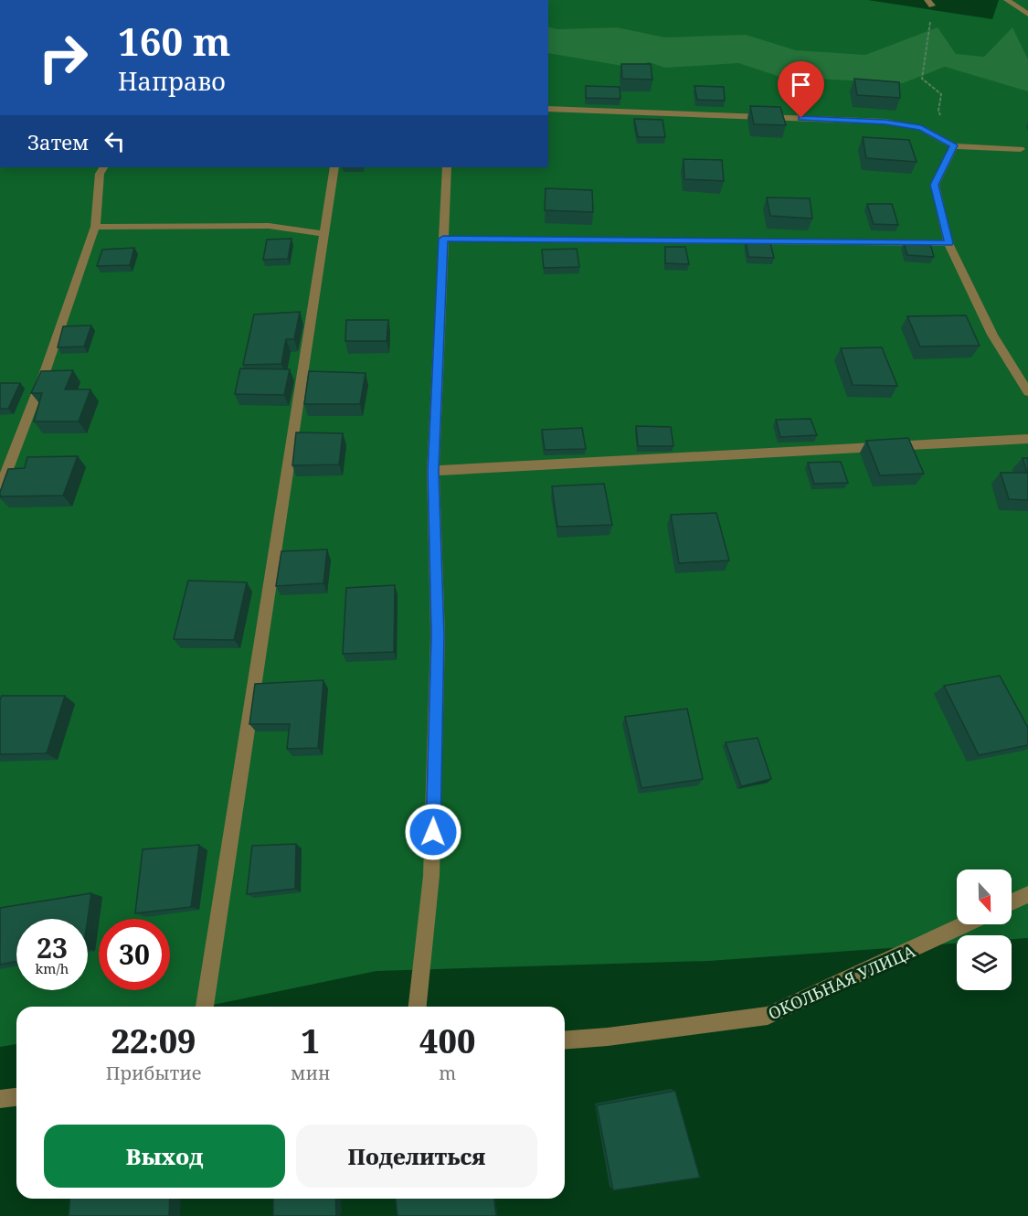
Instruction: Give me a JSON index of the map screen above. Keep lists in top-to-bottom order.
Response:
{
  "streets": {
    "street": ["ОКОЛЬНАЯ УЛИЦА"]
  },
  "north": "bottom",
  "page": {
    "turn": ["160 m", "Направо"],
    "then": "Затем",
    "speed": "23 km/h",
    "limit": "30",
    "eta": [
      "22:09",
      "Прибытие",
      "1",
      "мин",
      "400",
      "m"
    ],
    "buttons": ["Выход", "Поделиться"]
  }
}
